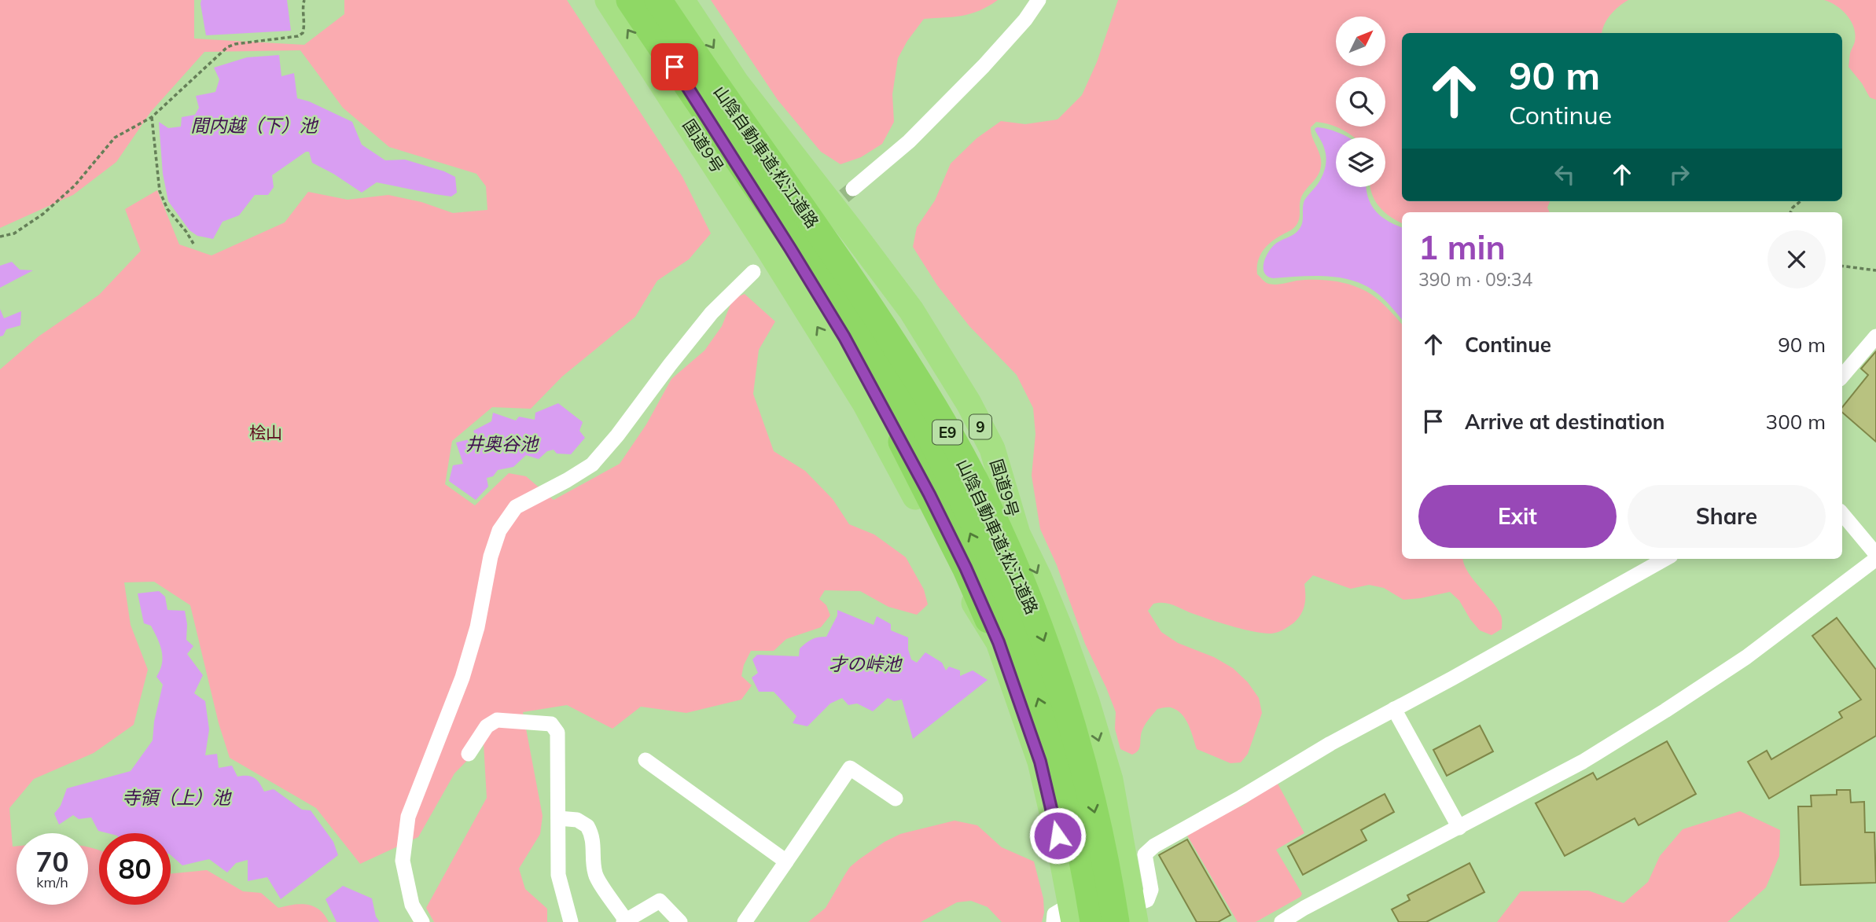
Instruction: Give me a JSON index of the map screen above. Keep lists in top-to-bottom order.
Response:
{
  "streets": {
    "highway": [
      "国道9号",
      "山陰自動車道;松江道路",
      "9",
      "E9"
    ]
  },
  "crossings": [
    ["国道9号", "山陰自動車道;松江道路"]
  ],
  "water": [
    "間内越（下）池",
    "井奥谷池",
    "才の峠池",
    "寺領（上）池"
  ],
  "parks": ["桧山"],
  "north": "top right",
  "page": {
    "turn": ["90 m", "Continue"],
    "heading": ["1 min", "390 m · 09:34"],
    "list": [
      {
        "name": "Continue",
        "value": "90 m"
      },
      {
        "name": "Arrive at destination",
        "value": "300 m"
      }
    ],
    "buttons": ["Exit", "Share"],
    "speed": "70 km/h",
    "limit": "80"
  }
}
